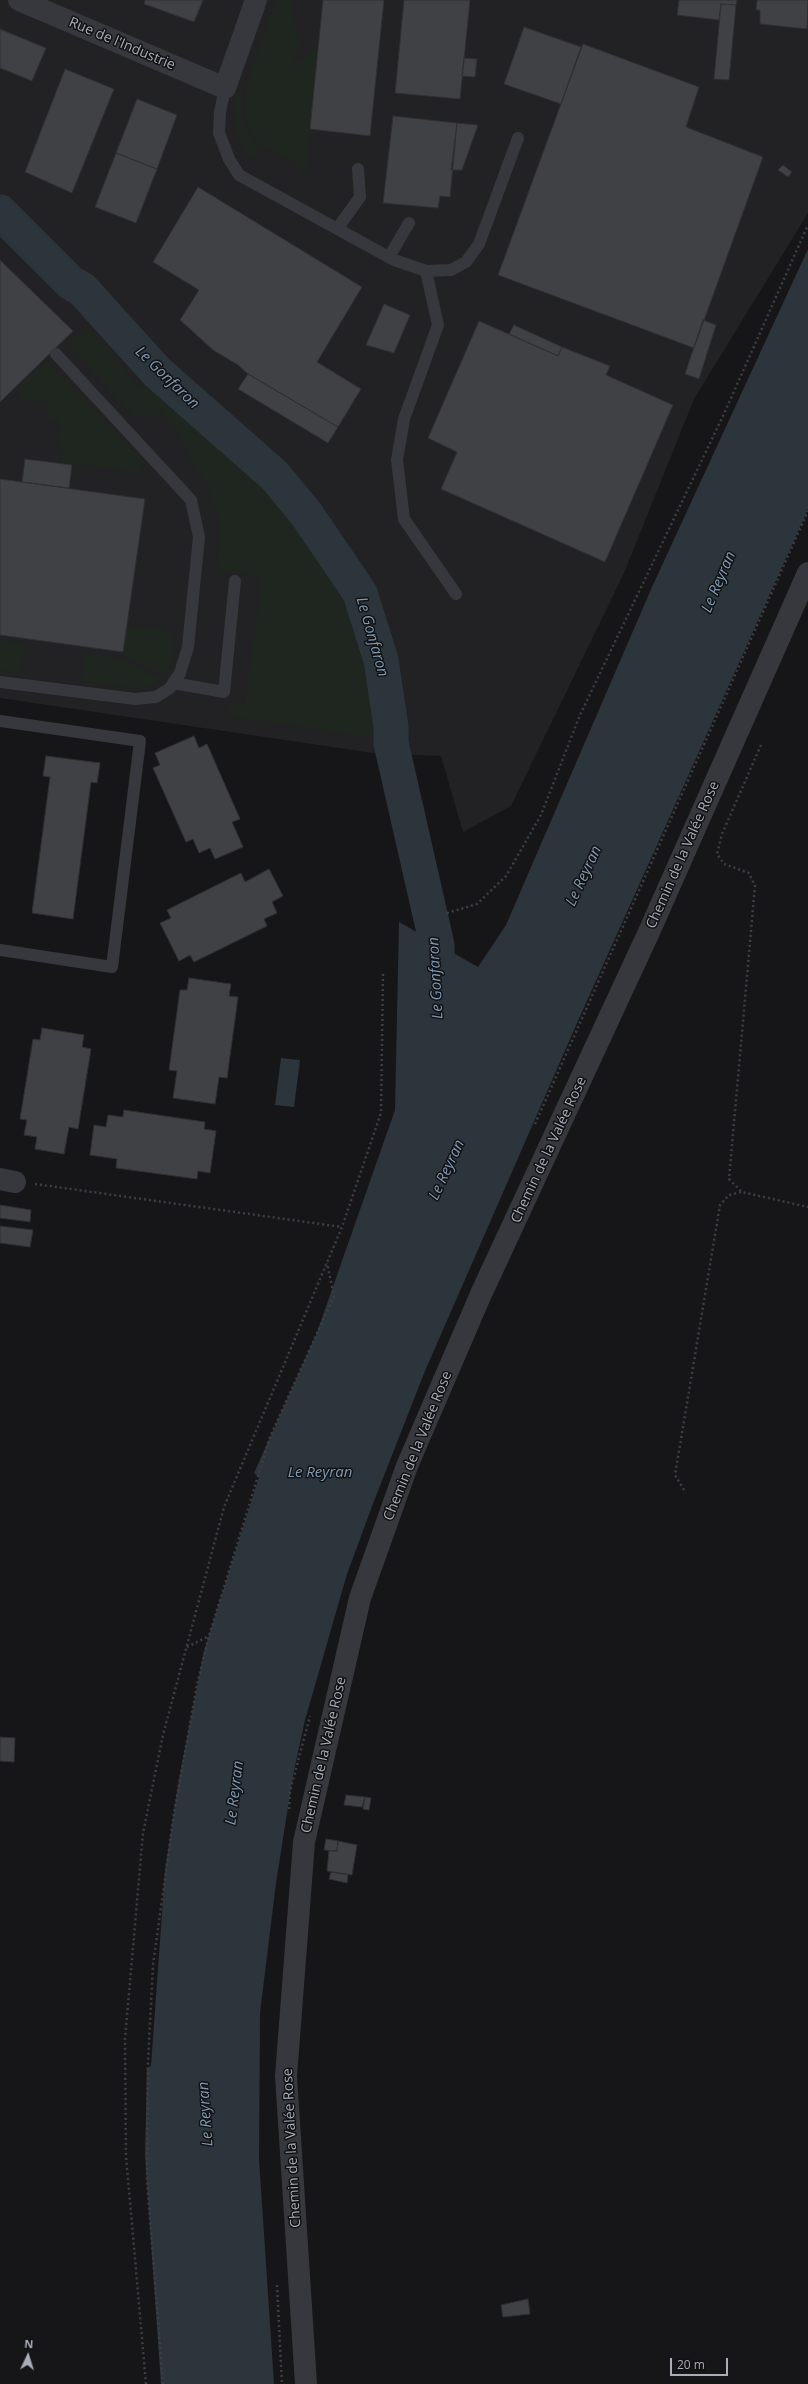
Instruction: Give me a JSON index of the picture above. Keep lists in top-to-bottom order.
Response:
{
  "streets": {
    "street": ["Rue de l'Industrie", "Chemin de la Valée Rose"]
  },
  "water": ["Le Gonfaron", "Le Reyran"],
  "scale_bar": "20 m",
  "north": "top"
}
